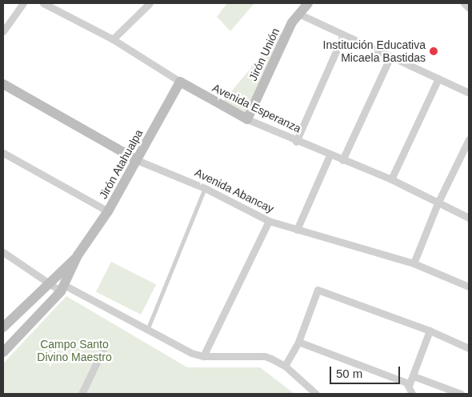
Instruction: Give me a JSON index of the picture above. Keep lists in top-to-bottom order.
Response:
{
  "streets": {
    "main road": [
      "Jirón Unión",
      "Avenida Esperanza",
      "Jirón Atahualpa",
      "Avenida Abancay"
    ]
  },
  "crossings": [
    ["Jirón Unión", "Avenida Esperanza"],
    ["Avenida Esperanza", "Jirón Atahualpa"],
    ["Jirón Atahualpa", "Avenida Abancay"]
  ],
  "parks": ["Campo Santo Divino Maestro"],
  "places": ["Institución Educativa Micaela Bastidas"],
  "scale_bar": "50 m"
}
